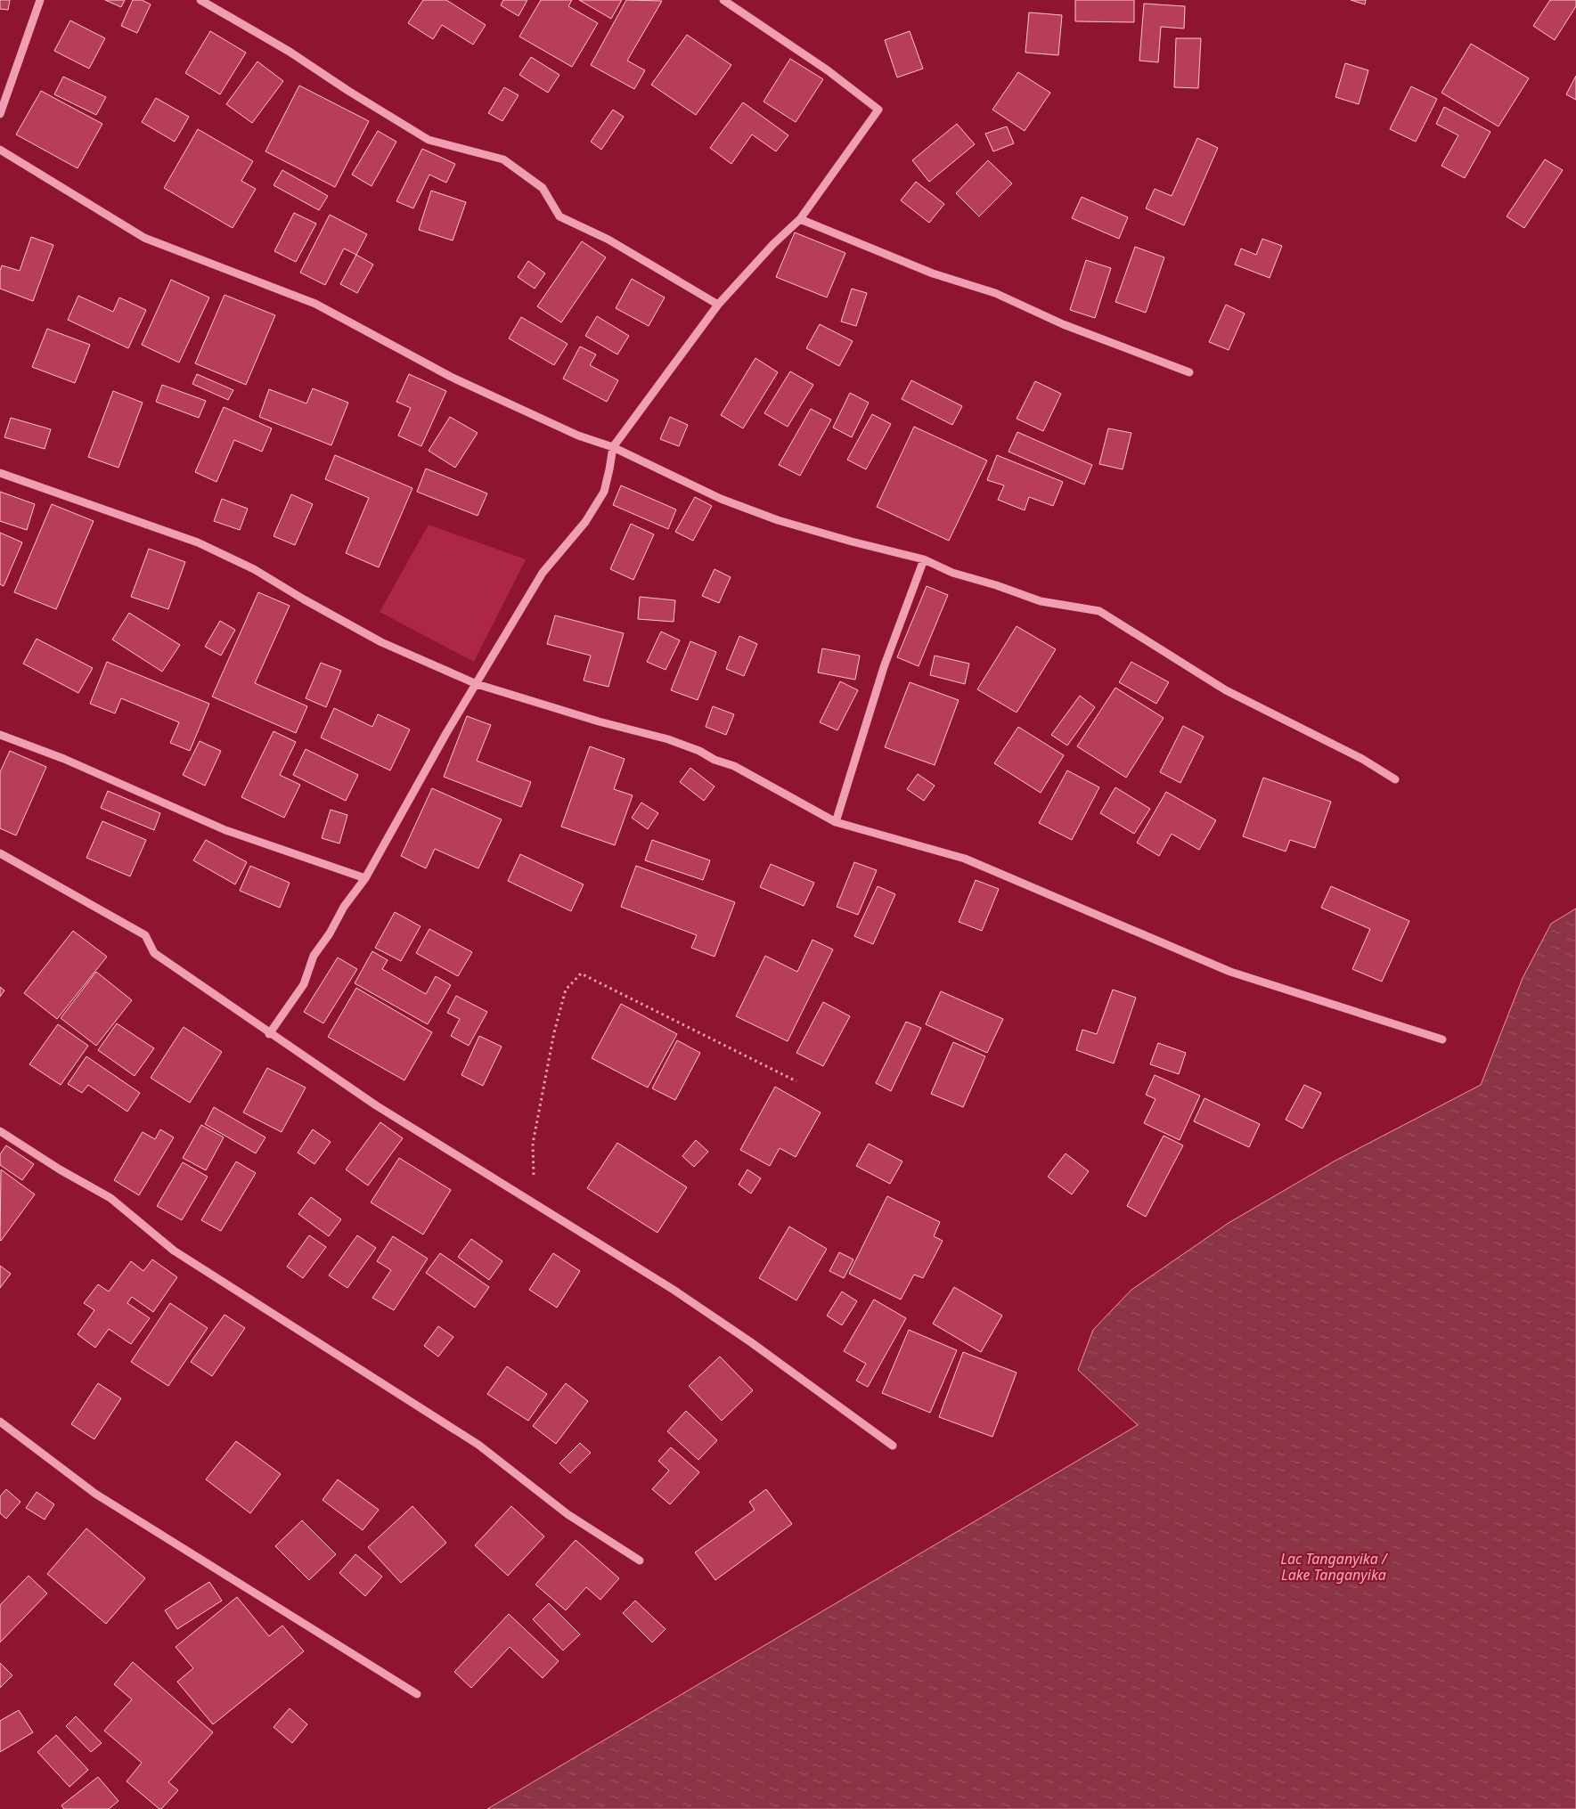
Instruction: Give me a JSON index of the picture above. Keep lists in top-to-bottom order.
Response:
{
  "water": ["Lac Tanganyika / Lake Tanganyika"]
}
